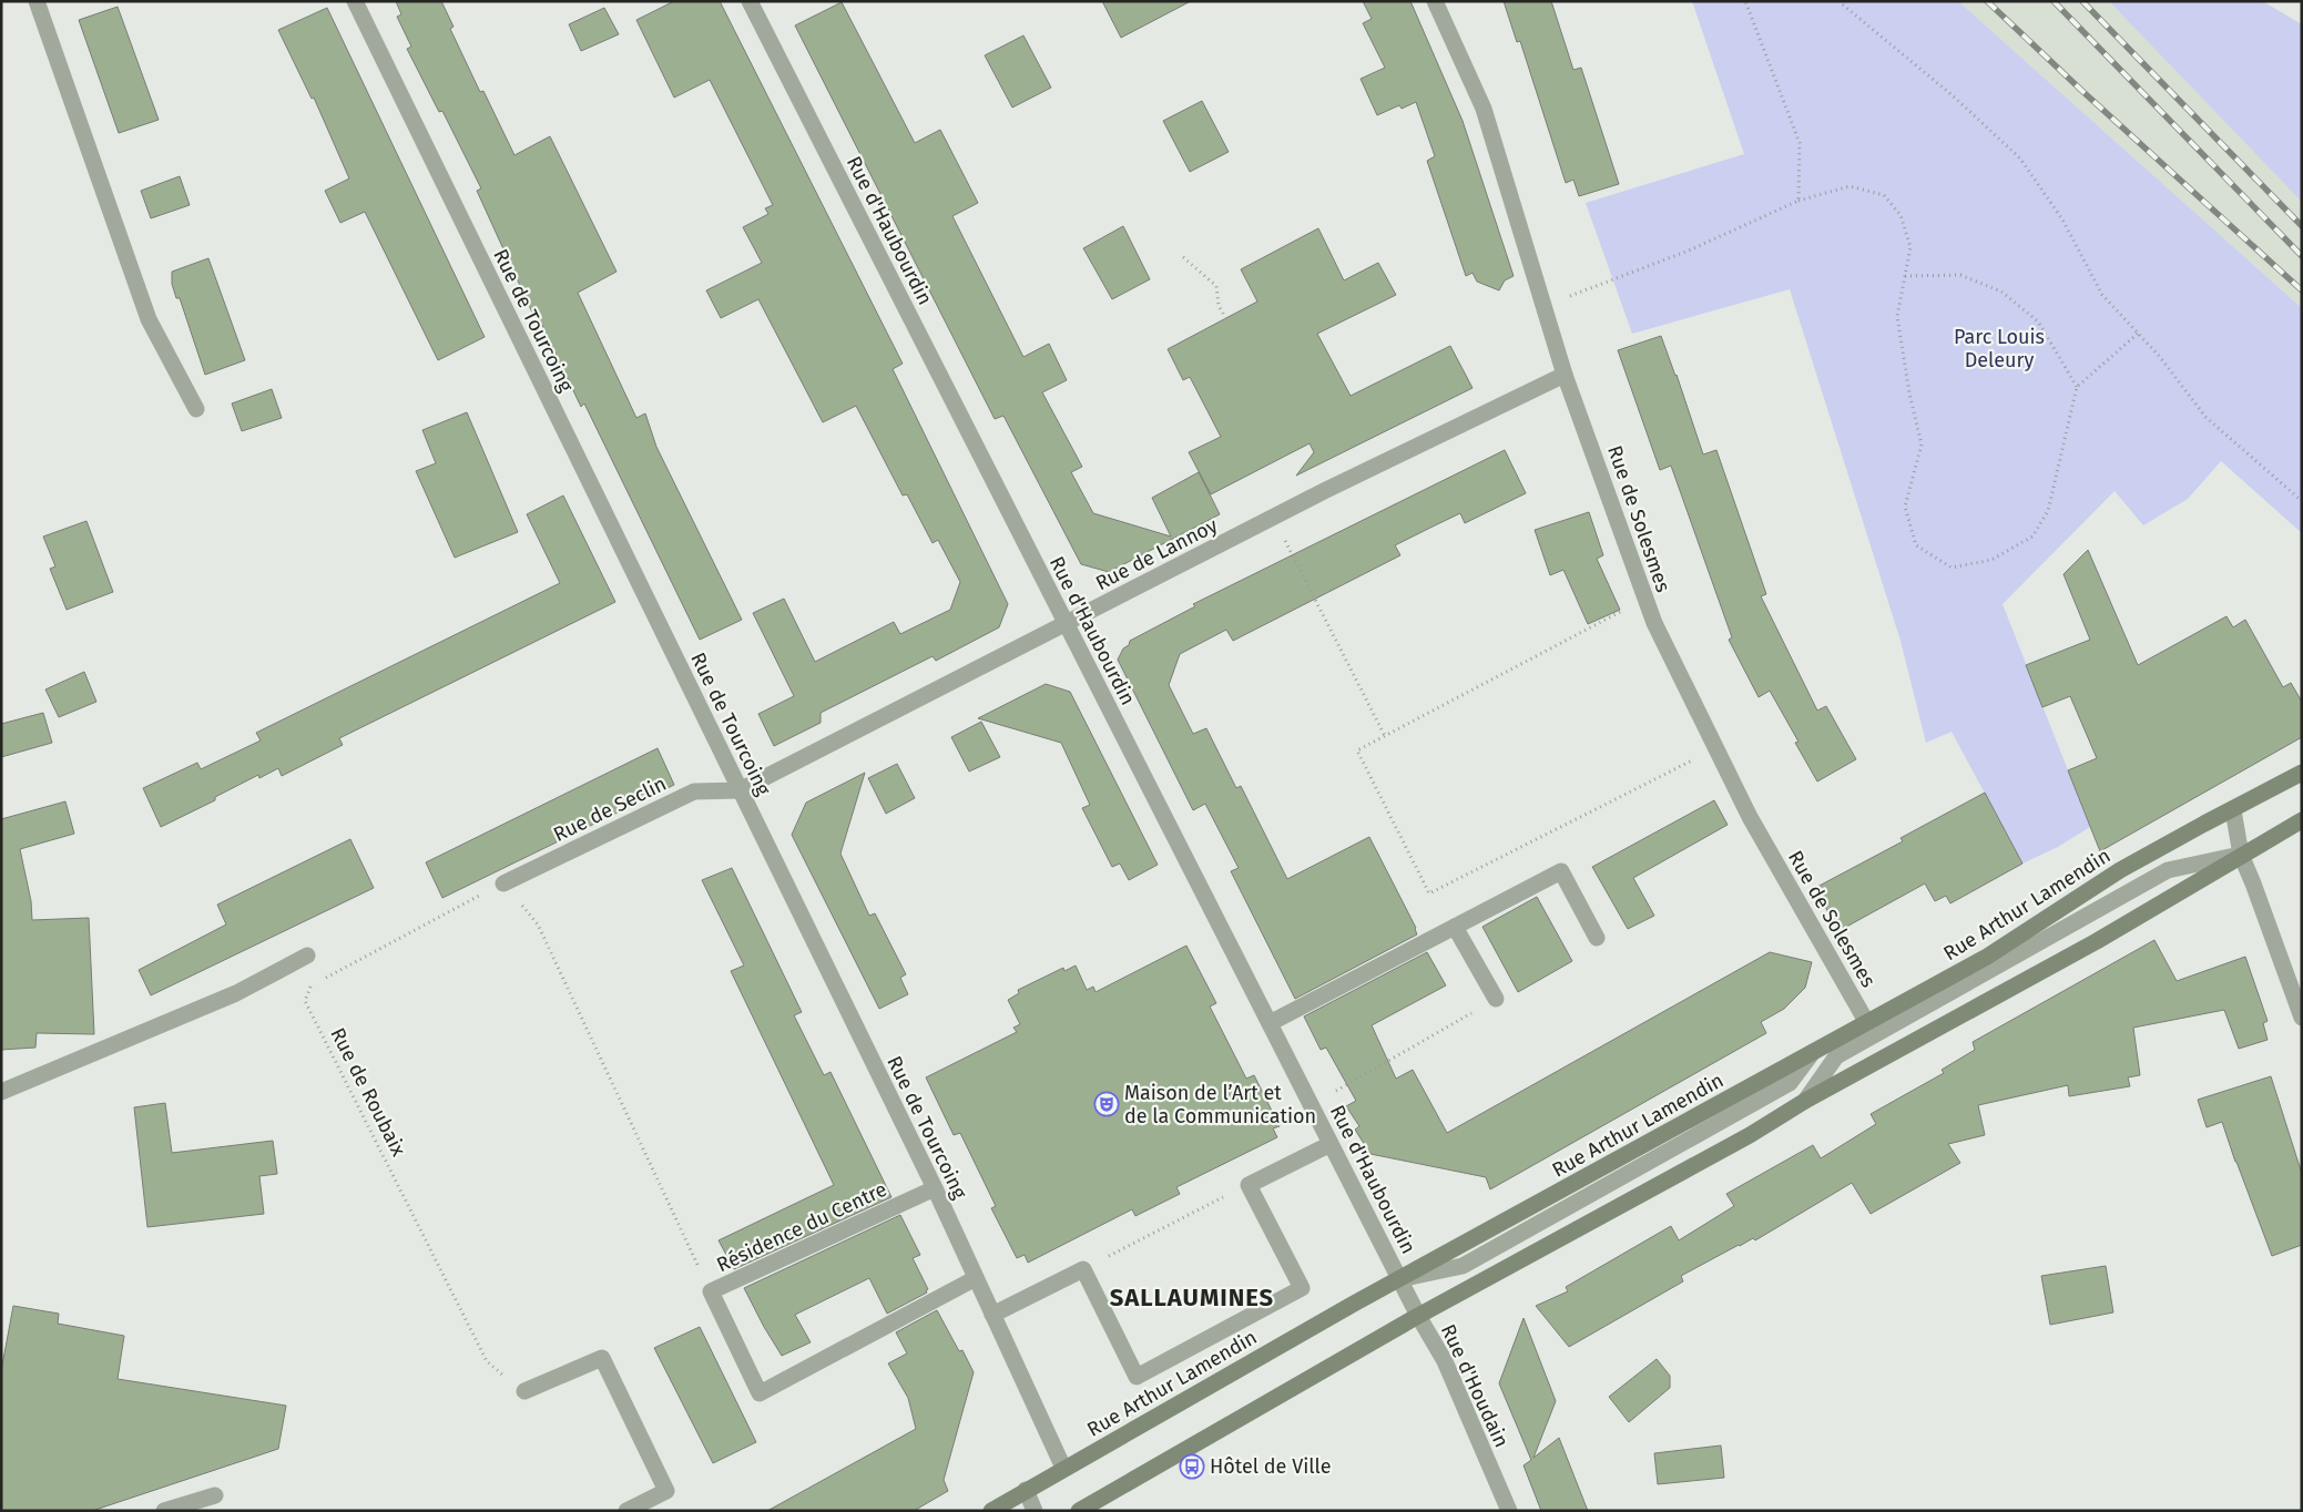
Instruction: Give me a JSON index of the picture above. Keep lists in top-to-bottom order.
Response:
{
  "streets": {
    "main road": ["Rue Arthur Lamendin"],
    "street": [
      "Rue d'Haubourdin",
      "Rue de Tourcoing",
      "Rue de Solesmes",
      "Rue de Lannoy",
      "Rue de Seclin",
      "Résidence du Centre",
      "Rue d'Houdain"
    ],
    "path": ["Rue de Roubaix"]
  },
  "crossings": [
    ["Rue d'Haubourdin", "Rue de Lannoy"],
    ["Rue d'Haubourdin", "Rue Arthur Lamendin"],
    ["Rue d'Haubourdin", "Rue d'Houdain"],
    ["Rue de Tourcoing", "Rue de Lannoy"],
    ["Rue de Tourcoing", "Rue de Seclin"],
    ["Rue de Tourcoing", "Rue Arthur Lamendin"],
    ["Rue de Tourcoing", "Résidence du Centre"],
    ["Rue de Solesmes", "Rue de Lannoy"],
    ["Rue de Solesmes", "Rue Arthur Lamendin"],
    ["Rue de Lannoy", "Rue de Seclin"],
    ["Rue Arthur Lamendin", "Rue d'Houdain"]
  ],
  "districts": ["SALLAUMINES"],
  "parks": ["Parc Louis Deleury"],
  "places": {
    "theatre": ["Maison de l’Art et de la Communication"],
    "bus stop": ["Hôtel de Ville"]
  }
}
